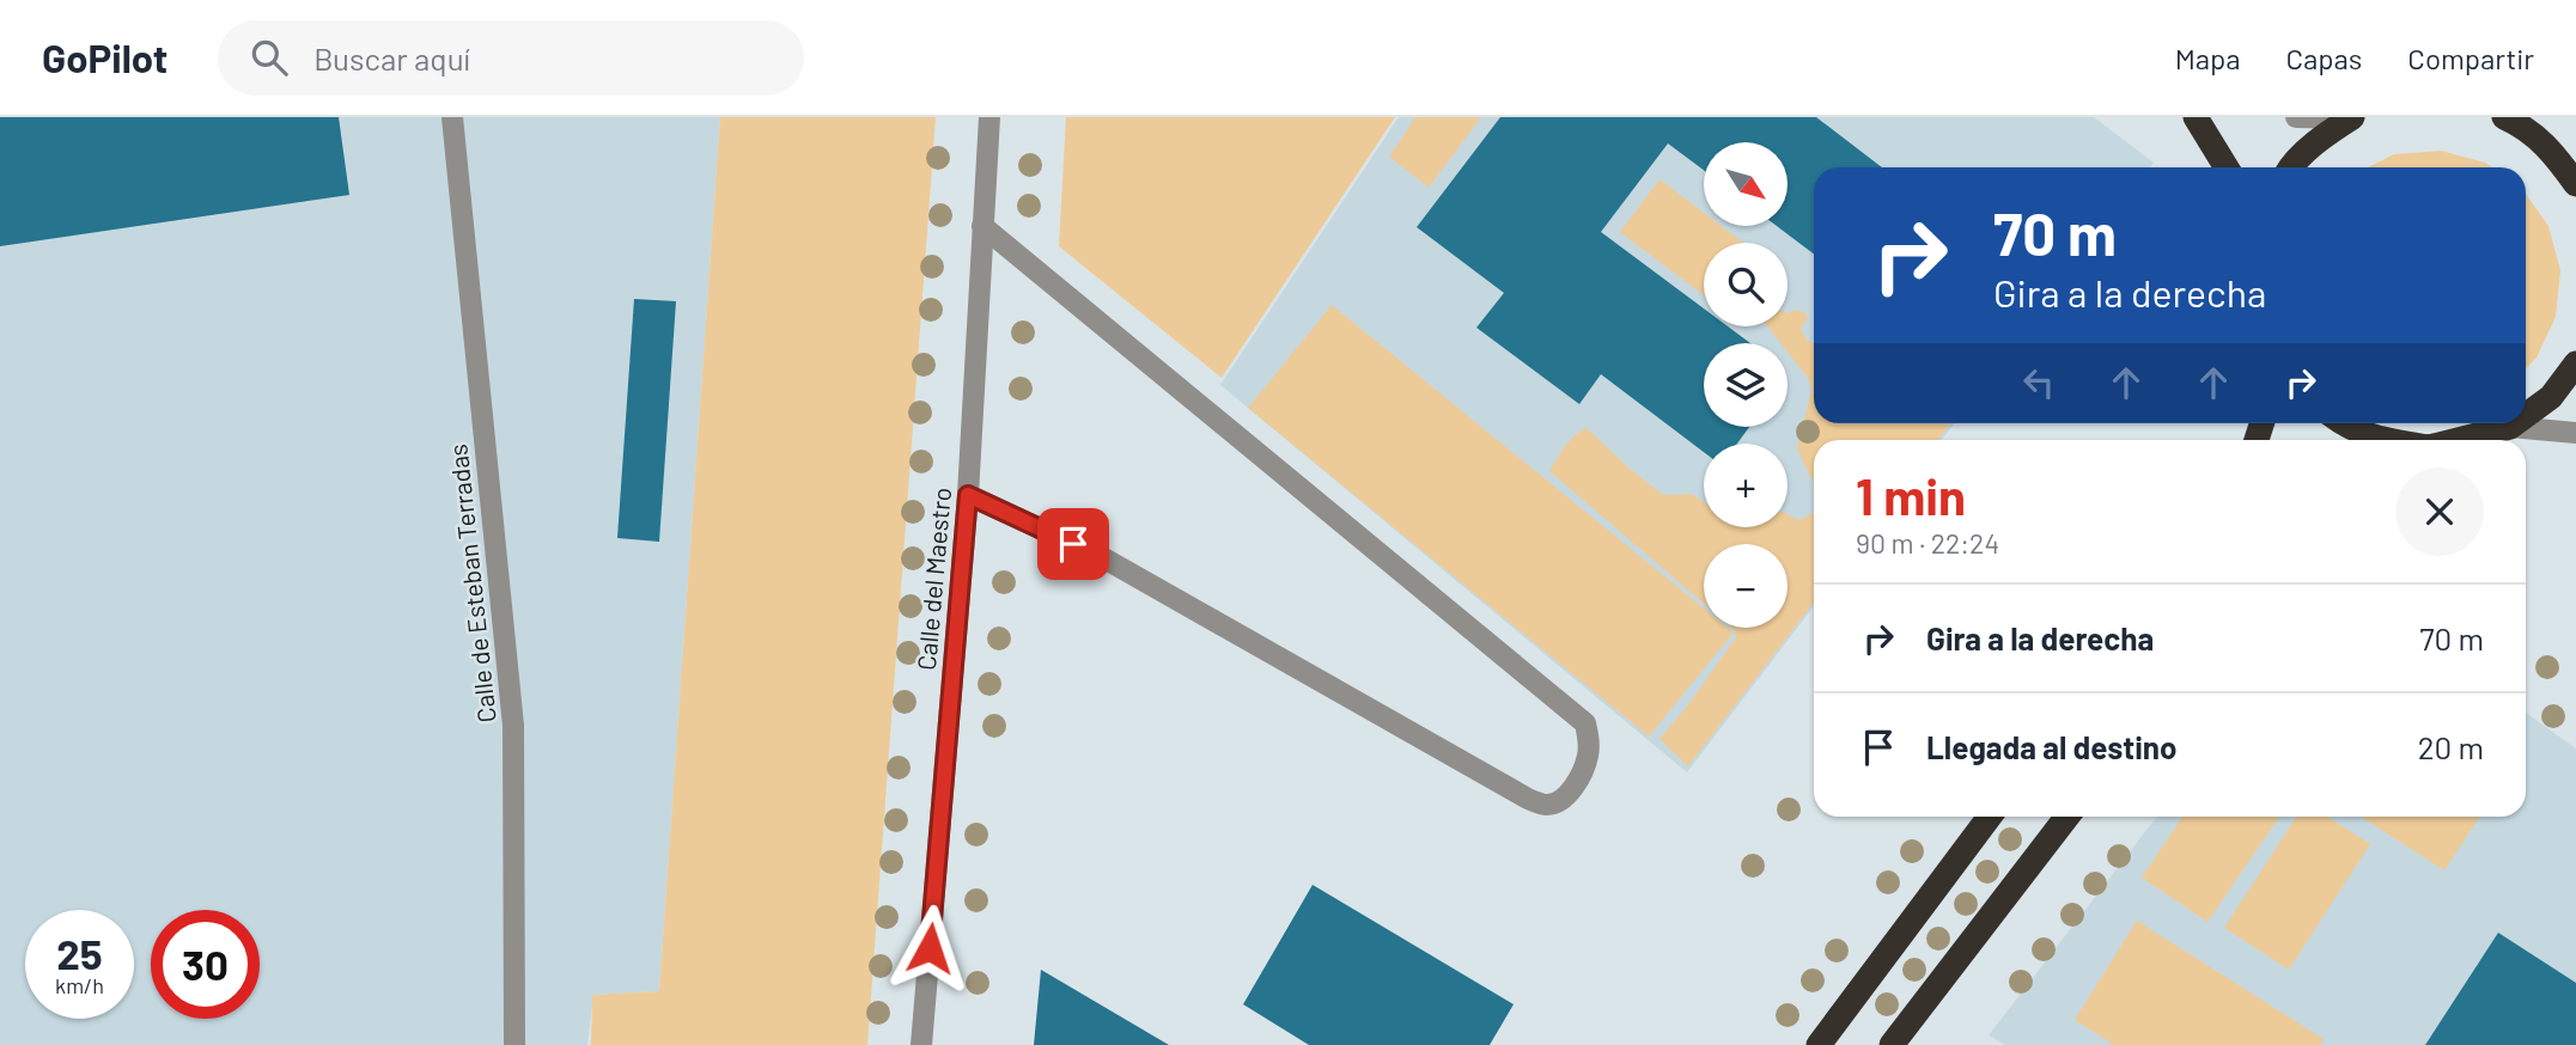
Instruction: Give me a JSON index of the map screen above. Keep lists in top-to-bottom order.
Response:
{
  "streets": {
    "street": ["Calle del Maestro", "Calle de Esteban Terradas"]
  },
  "north": "bottom right",
  "page": {
    "header": "GoPilot",
    "search": "Buscar aquí",
    "nav": ["Mapa", "Capas", "Compartir"],
    "map_buttons": ["+", "−"],
    "turn": ["70 m", "Gira a la derecha"],
    "heading": ["1 min", "90 m · 22:24"],
    "list": [
      {
        "name": "Gira a la derecha",
        "value": "70 m"
      },
      {
        "name": "Llegada al destino",
        "value": "20 m"
      }
    ],
    "speed": "25 km/h",
    "limit": "30"
  }
}
